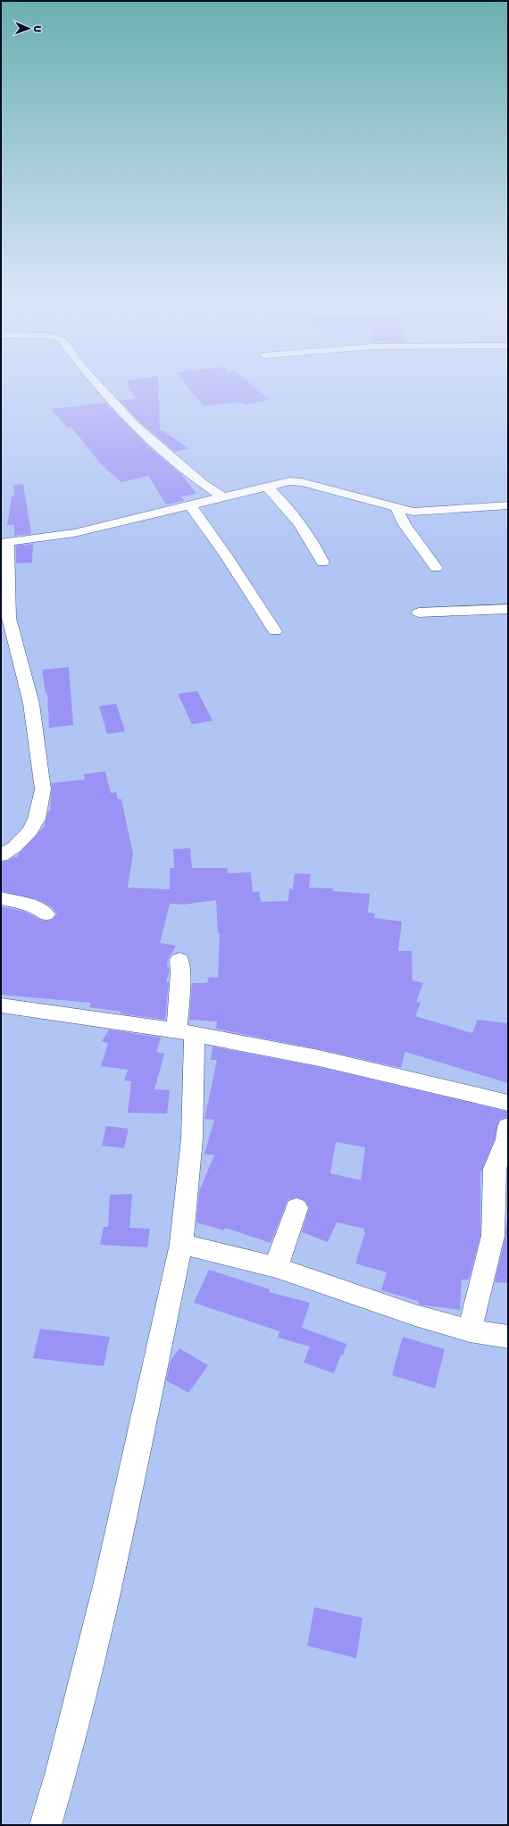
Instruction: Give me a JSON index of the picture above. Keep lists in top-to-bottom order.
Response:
{
  "north": "right"
}
